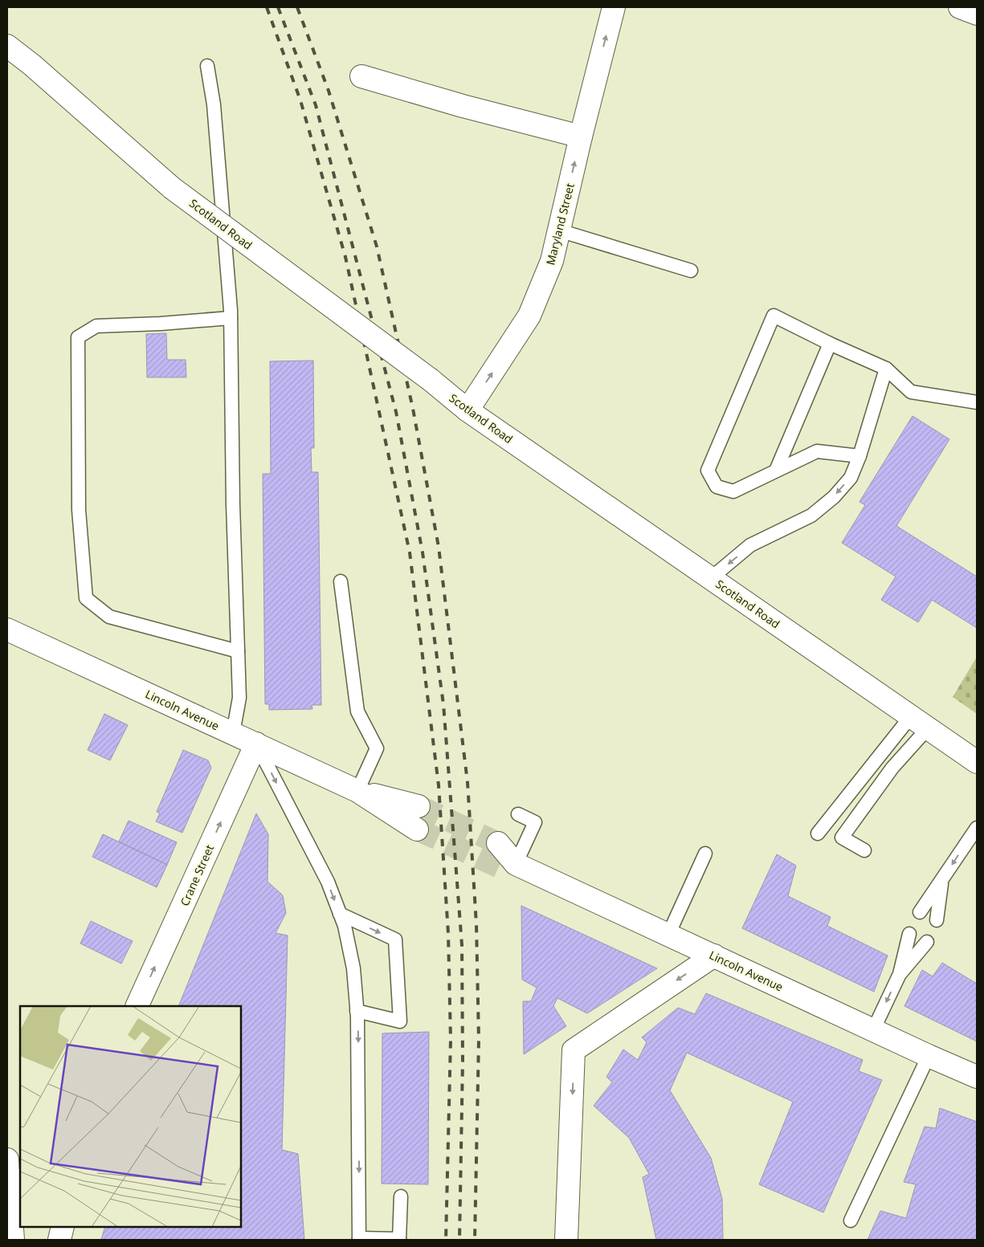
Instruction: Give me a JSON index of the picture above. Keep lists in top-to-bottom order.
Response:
{
  "streets": {
    "main road": [
      "Scotland Road",
      "Maryland Street",
      "Lincoln Avenue",
      "Crane Street"
    ]
  },
  "crossings": [
    ["Scotland Road", "Maryland Street"],
    ["Lincoln Avenue", "Crane Street"]
  ],
  "one_way": ["Maryland Street", "Crane Street"]
}
